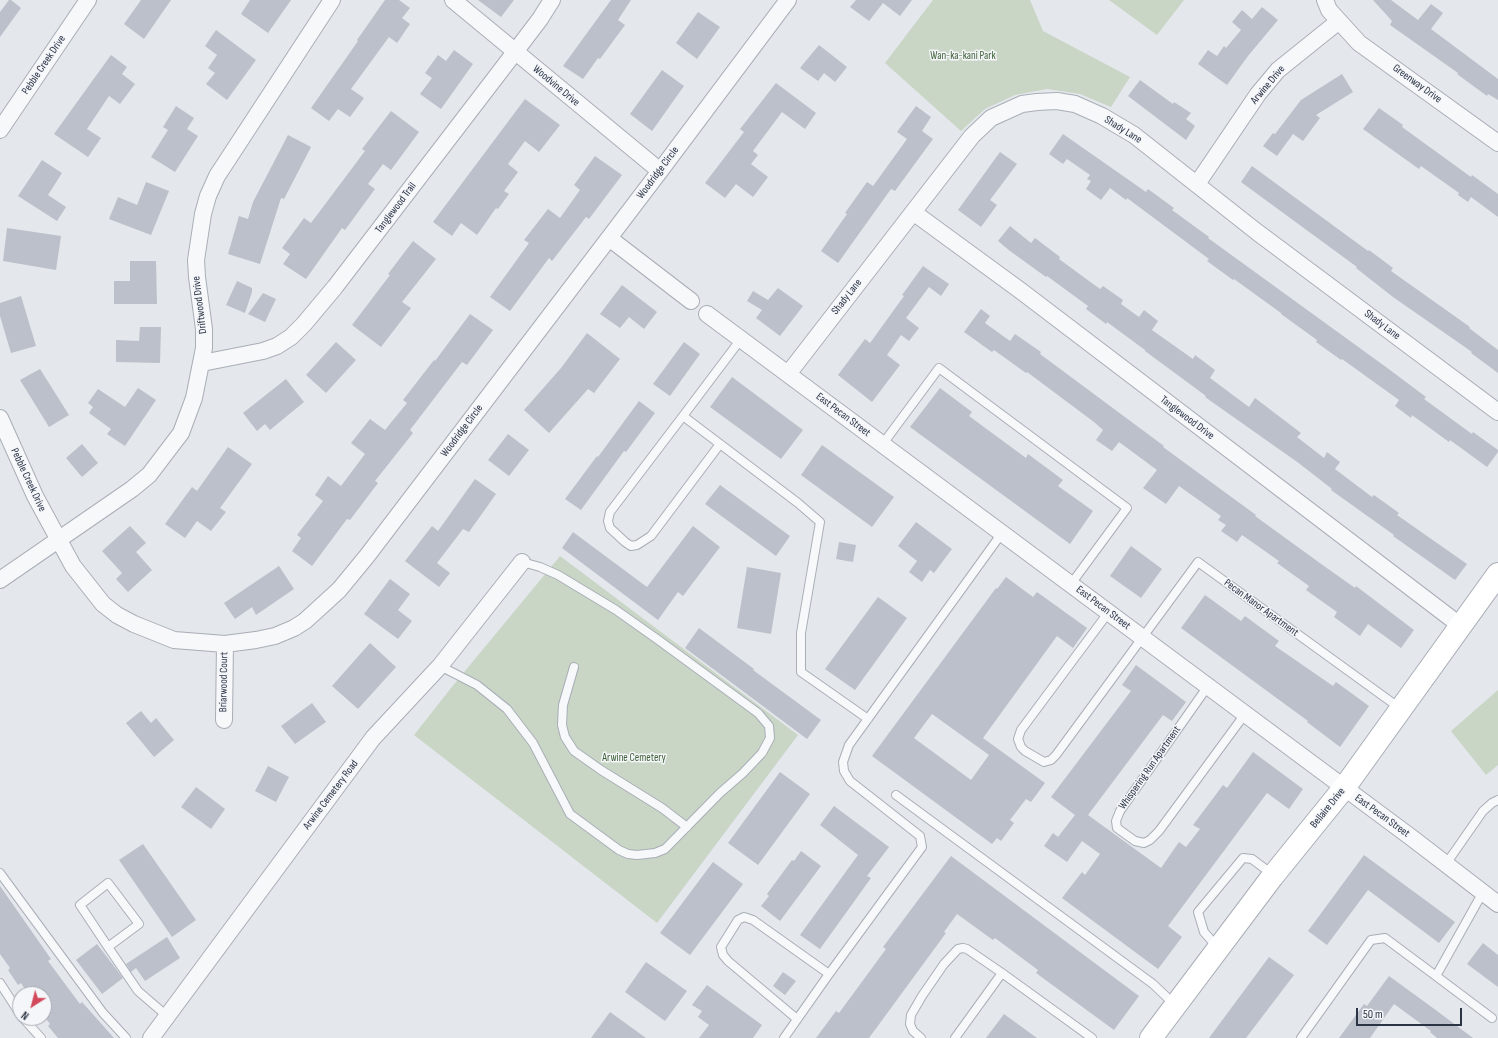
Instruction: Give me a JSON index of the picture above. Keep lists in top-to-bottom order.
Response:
{
  "streets": {
    "street": [
      "Pebble Creek Drive",
      "Greenway Drive",
      "Arwine Drive",
      "Woodvine Drive",
      "Shady Lane",
      "Woodridge Circle",
      "Tanglewood Trail",
      "Driftwood Drive",
      "East Pecan Street",
      "Tanglewood Drive",
      "Briarwood Court",
      "Arwine Cemetery Road",
      "Bellaire Drive"
    ],
    "lane": ["Pecan Manor Apartment", "Whispering Run Apartment"]
  },
  "crossings": [
    ["Pebble Creek Drive", "Woodridge Circle"],
    ["Pebble Creek Drive", "Driftwood Drive"],
    ["Greenway Drive", "Arwine Drive"],
    ["Arwine Drive", "Shady Lane"],
    ["Woodvine Drive", "Woodridge Circle"],
    ["Woodvine Drive", "Tanglewood Trail"],
    ["Shady Lane", "East Pecan Street"],
    ["Shady Lane", "Tanglewood Drive"],
    ["Woodridge Circle", "Driftwood Drive"],
    ["Woodridge Circle", "Briarwood Court"],
    ["Tanglewood Trail", "Driftwood Drive"],
    ["East Pecan Street", "Pecan Manor Apartment"],
    ["East Pecan Street", "Whispering Run Apartment"],
    ["East Pecan Street", "Bellaire Drive"],
    ["Tanglewood Drive", "Bellaire Drive"],
    ["Pecan Manor Apartment", "Bellaire Drive"]
  ],
  "parks": ["Wan-ka-kani Park", "Arwine Cemetery"],
  "scale_bar": "50 m",
  "north": "bottom left"
}
